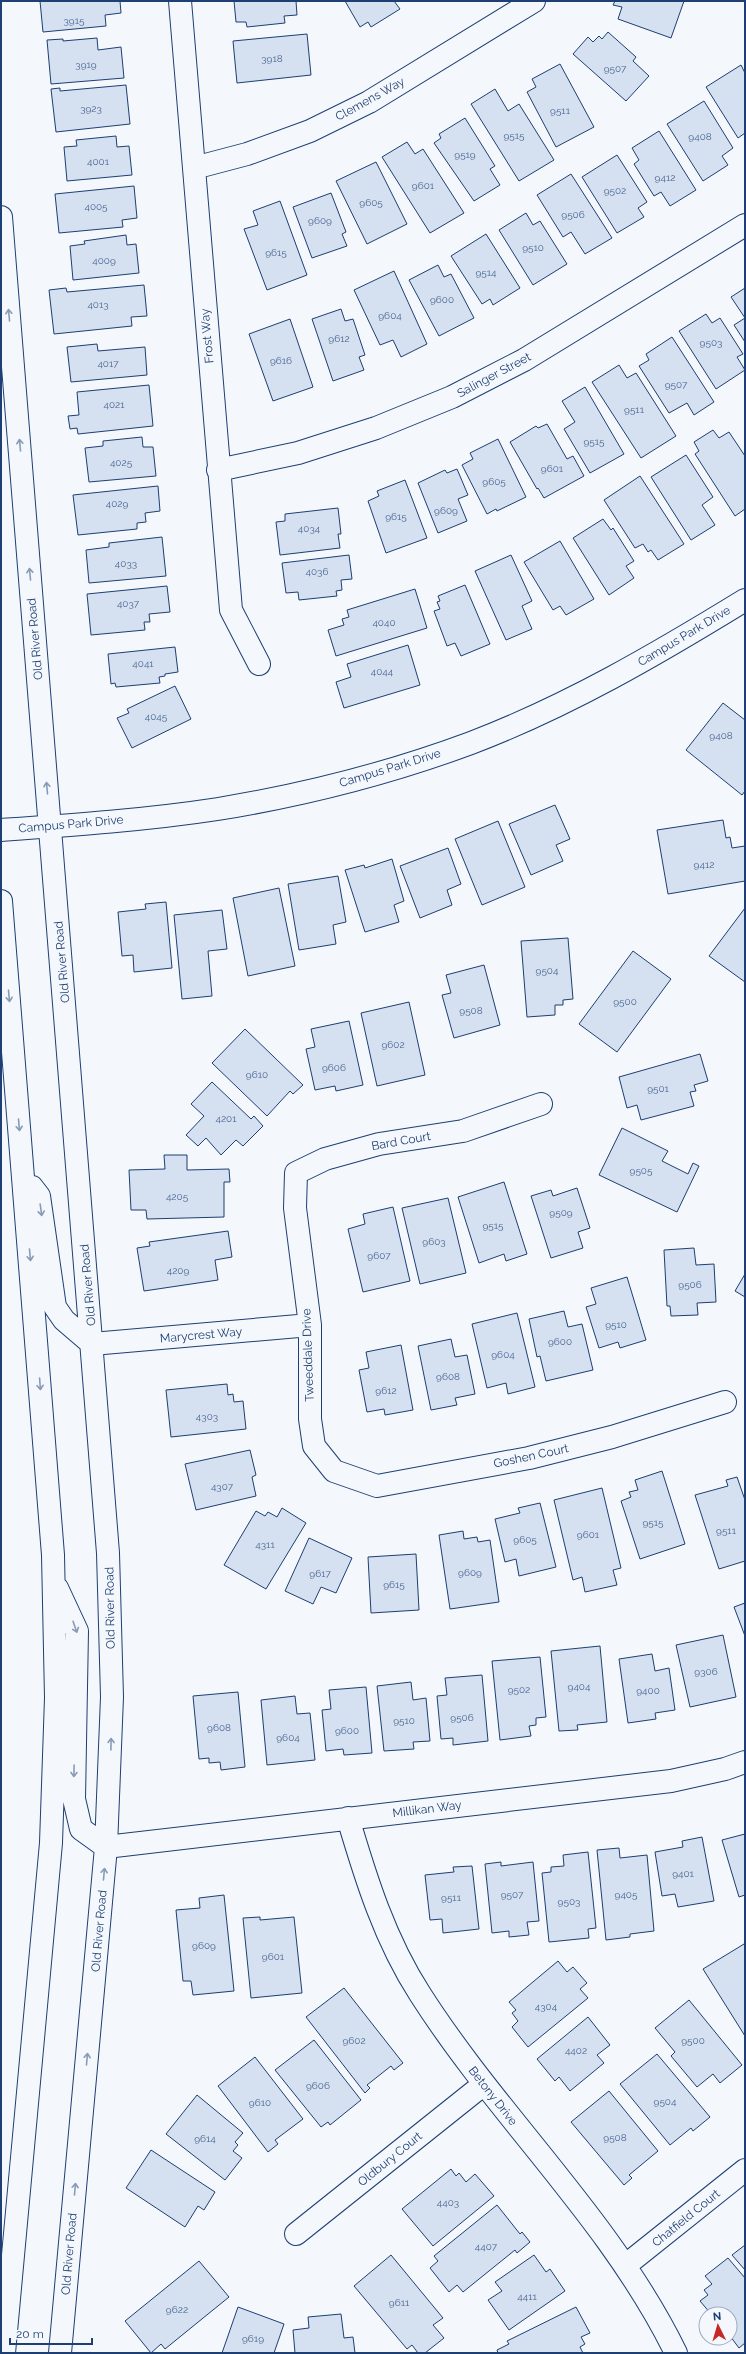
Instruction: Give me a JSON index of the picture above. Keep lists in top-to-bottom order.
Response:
{
  "streets": {
    "street": [
      "Clemens Way",
      "Frost Way",
      "Salinger Street",
      "Campus Park Drive",
      "Old River Road",
      "Bard Court",
      "Marycrest Way",
      "Tweeddale Drive",
      "Goshen Court",
      "Millikan Way",
      "Betony Drive",
      "Oldbury Court",
      "Chatfield Court"
    ]
  },
  "crossings": [
    ["Clemens Way", "Frost Way"],
    ["Frost Way", "Salinger Street"],
    ["Campus Park Drive", "Old River Road"],
    ["Old River Road", "Marycrest Way"],
    ["Old River Road", "Millikan Way"],
    ["Bard Court", "Tweeddale Drive"],
    ["Marycrest Way", "Tweeddale Drive"],
    ["Tweeddale Drive", "Goshen Court"],
    ["Millikan Way", "Betony Drive"],
    ["Betony Drive", "Oldbury Court"],
    ["Betony Drive", "Chatfield Court"]
  ],
  "house_numbers": [
    "3915",
    "3918",
    "3919",
    "9507",
    "3923",
    "9511",
    "9515",
    "9408",
    "9519",
    "4001",
    "9412",
    "9601",
    "9502",
    "9605",
    "4005",
    "9506",
    "9609",
    "9510",
    "9615",
    "4009",
    "9514",
    "9600",
    "4013",
    "9604",
    "9612",
    "9503",
    "9616",
    "4017",
    "9507",
    "4021",
    "9511",
    "9515",
    "4025",
    "9601",
    "9605",
    "4029",
    "9609",
    "9615",
    "4034",
    "4033",
    "4036",
    "4037",
    "4040",
    "4041",
    "4044",
    "4045",
    "9408",
    "9412",
    "9504",
    "9500",
    "9508",
    "9602",
    "9606",
    "9610",
    "9501",
    "4201",
    "9505",
    "4205",
    "9509",
    "9515",
    "9603",
    "9607",
    "4209",
    "9506",
    "9510",
    "9600",
    "9604",
    "9608",
    "9612",
    "4303",
    "4307",
    "9515",
    "9511",
    "9601",
    "9605",
    "4311",
    "9609",
    "9617",
    "9615",
    "9306",
    "9404",
    "9502",
    "9400",
    "9506",
    "9510",
    "9608",
    "9600",
    "9604",
    "9401",
    "9507",
    "9405",
    "9511",
    "9503",
    "9609",
    "9601",
    "4304",
    "9602",
    "9500",
    "4402",
    "9606",
    "9504",
    "9610",
    "9508",
    "9614",
    "4403",
    "4407",
    "4411",
    "9611",
    "9622",
    "9619"
  ],
  "scale_bar": "20 m",
  "north": "top"
}
